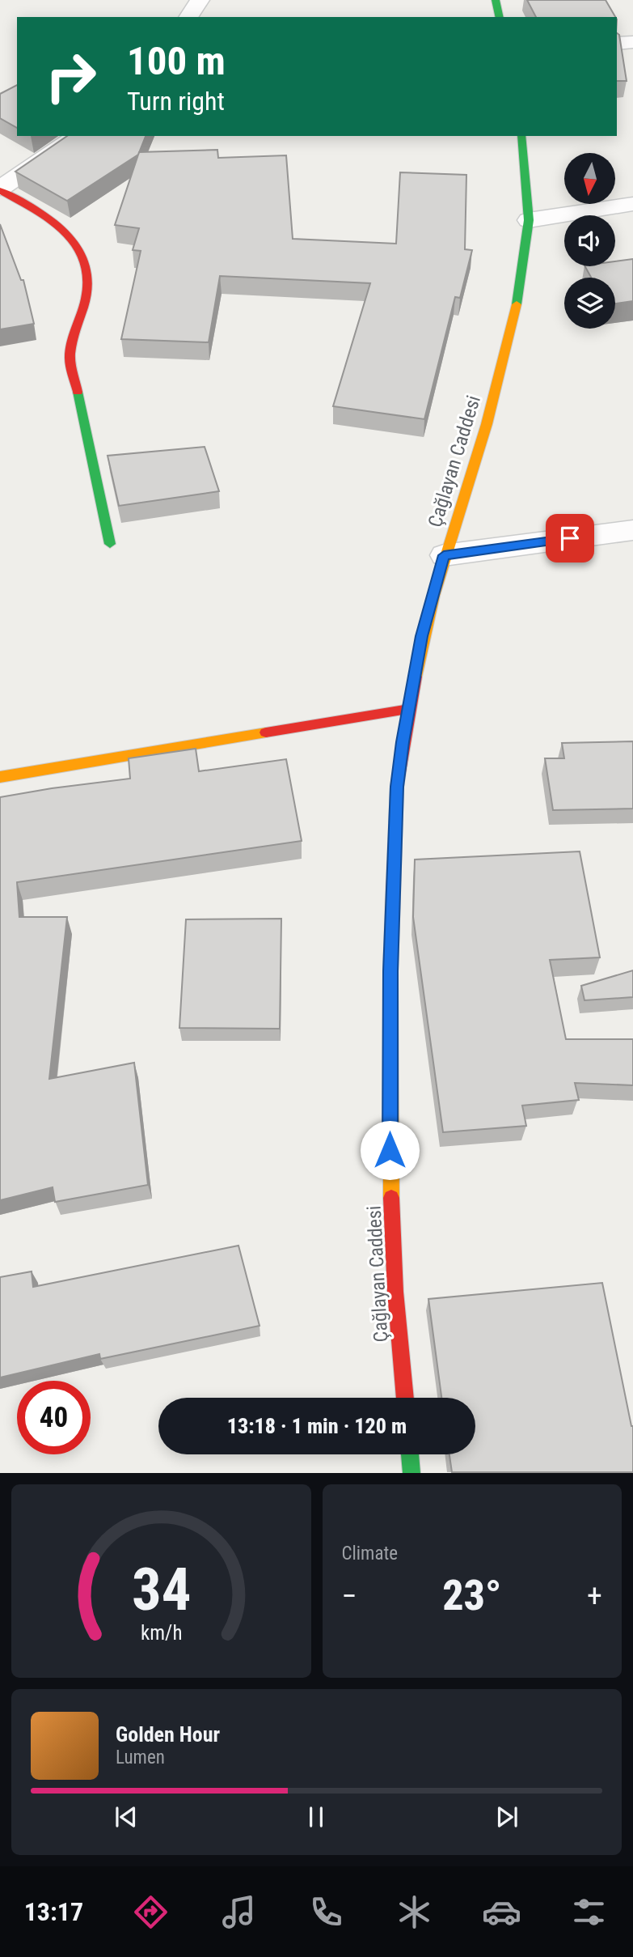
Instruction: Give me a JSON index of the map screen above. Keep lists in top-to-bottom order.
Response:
{
  "streets": {
    "street": ["Çağlayan Caddesi"]
  },
  "north": "bottom",
  "page": {
    "turn": ["100 m", "Turn right"],
    "limit": "40",
    "trip": "13:18 · 1 min · 120 m",
    "tile": "Climate",
    "heat": ["−", "23°", "+"],
    "song": ["Golden Hour", "Lumen"],
    "tabs": "13:17",
    "gauge": ["34", "km/h"]
  }
}
